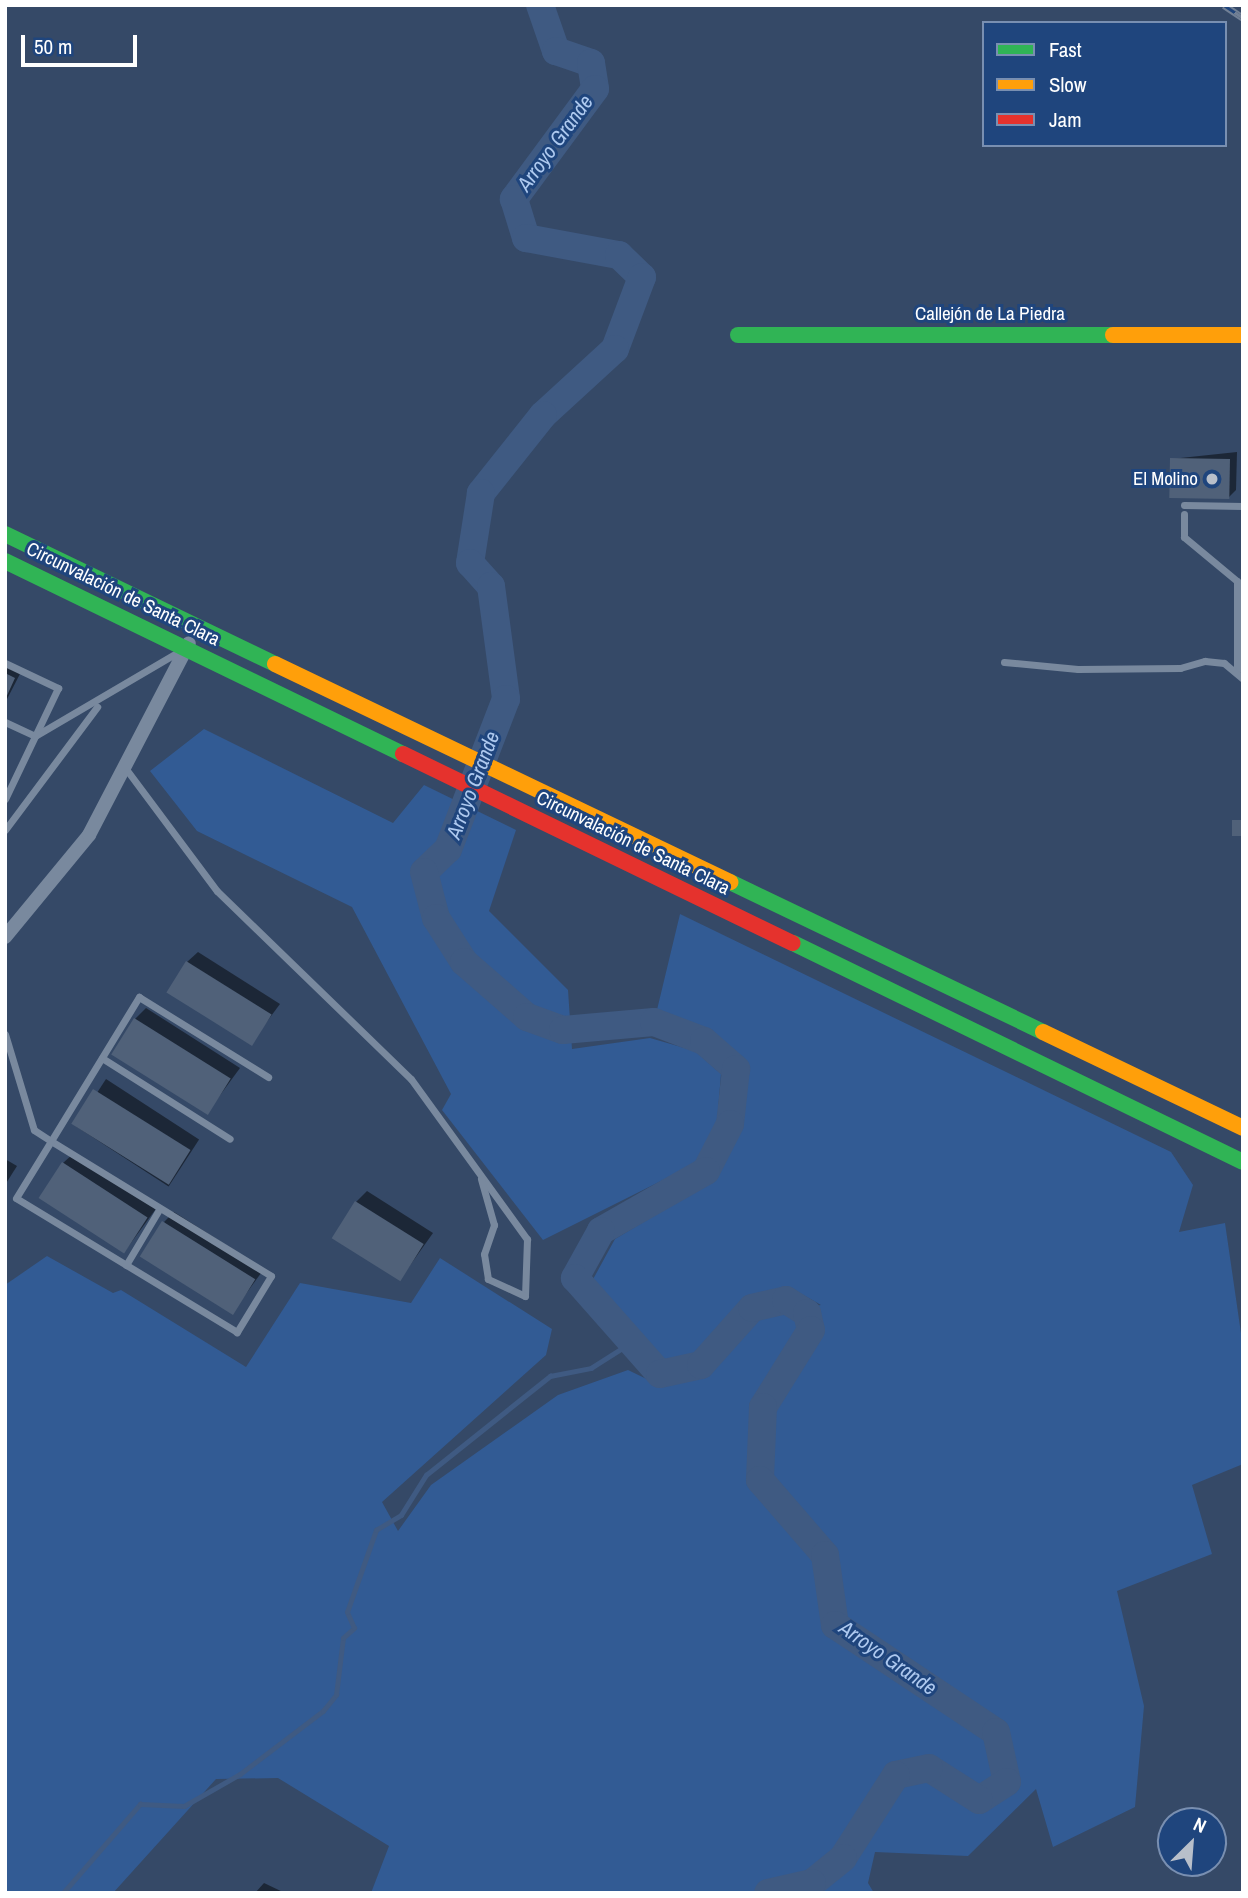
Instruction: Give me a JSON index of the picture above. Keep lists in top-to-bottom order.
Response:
{
  "streets": {
    "main road": ["Callejón de La Piedra", "Circunvalación de Santa Clara"]
  },
  "water": ["Arroyo Grande"],
  "places": ["El Molino"],
  "legend": ["Fast", "Slow", "Jam"],
  "scale_bar": "50 m",
  "north": "top right"
}
